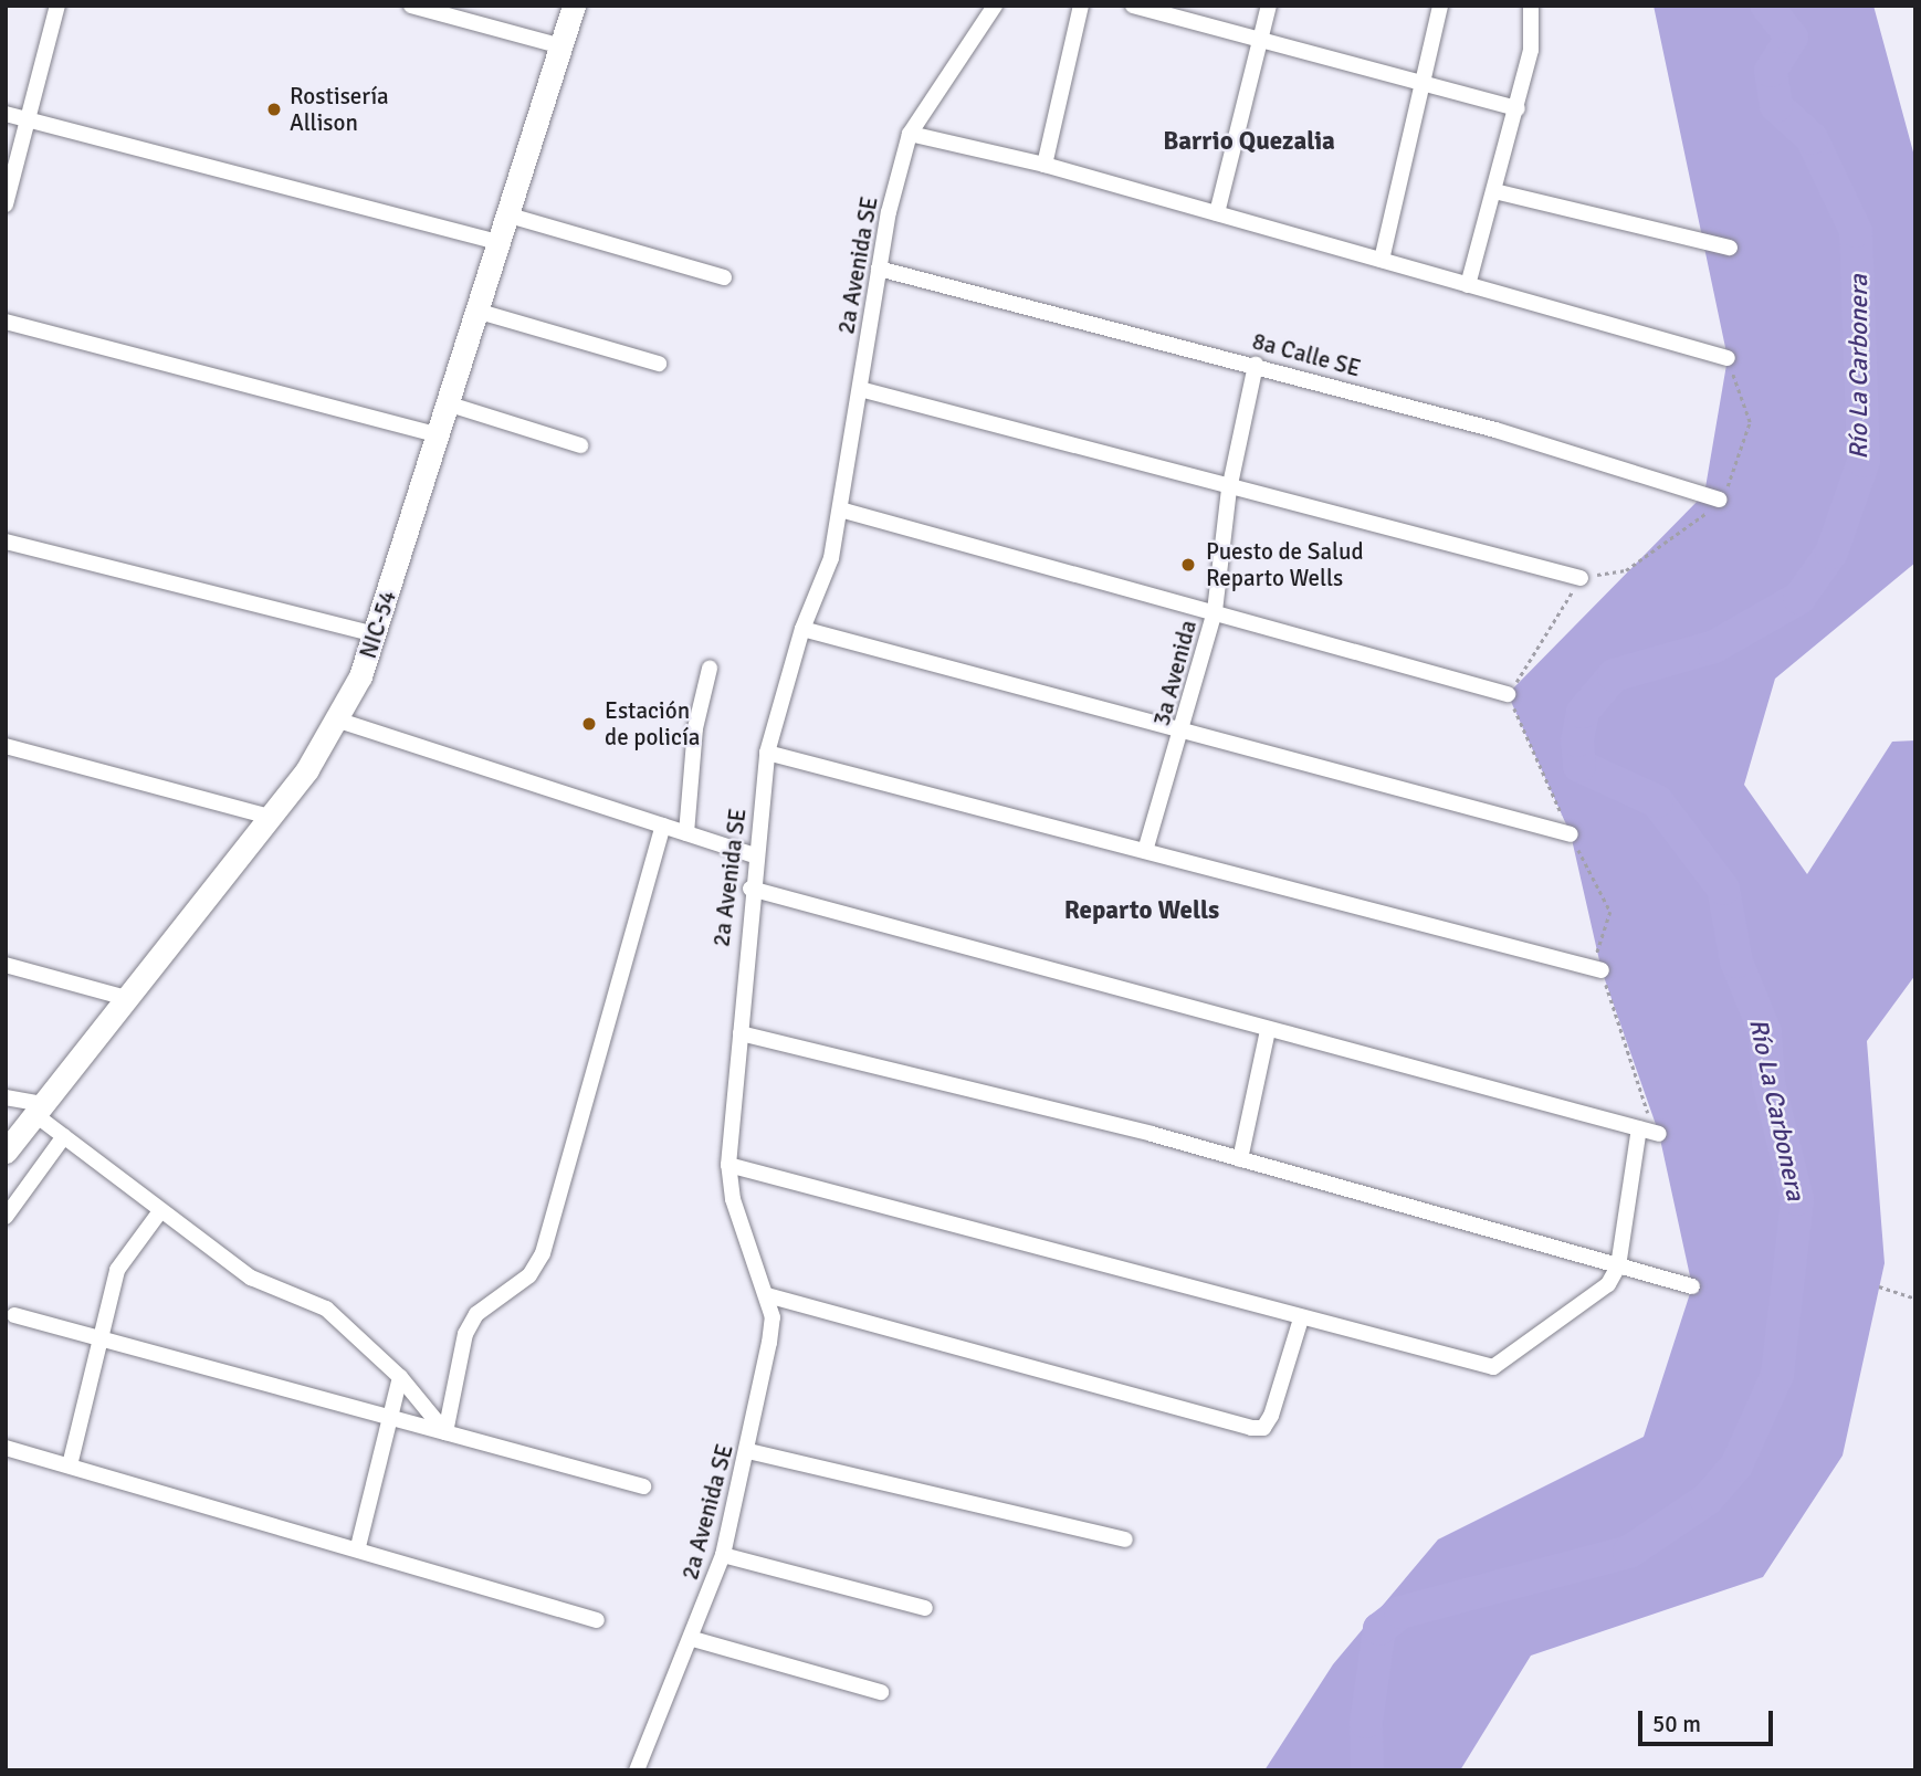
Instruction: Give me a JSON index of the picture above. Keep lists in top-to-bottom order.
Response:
{
  "streets": {
    "main road": ["NIC-54"],
    "street": ["2a Avenida SE", "8a Calle SE", "3a Avenida"]
  },
  "crossings": [
    ["2a Avenida SE", "8a Calle SE"],
    ["8a Calle SE", "3a Avenida"]
  ],
  "districts": ["Barrio Quezalia", "Reparto Wells"],
  "water": ["Río La Carbonera"],
  "places": ["Rostisería Allison", "Puesto de Salud Reparto Wells", "Estación de policía"],
  "scale_bar": "50 m"
}
